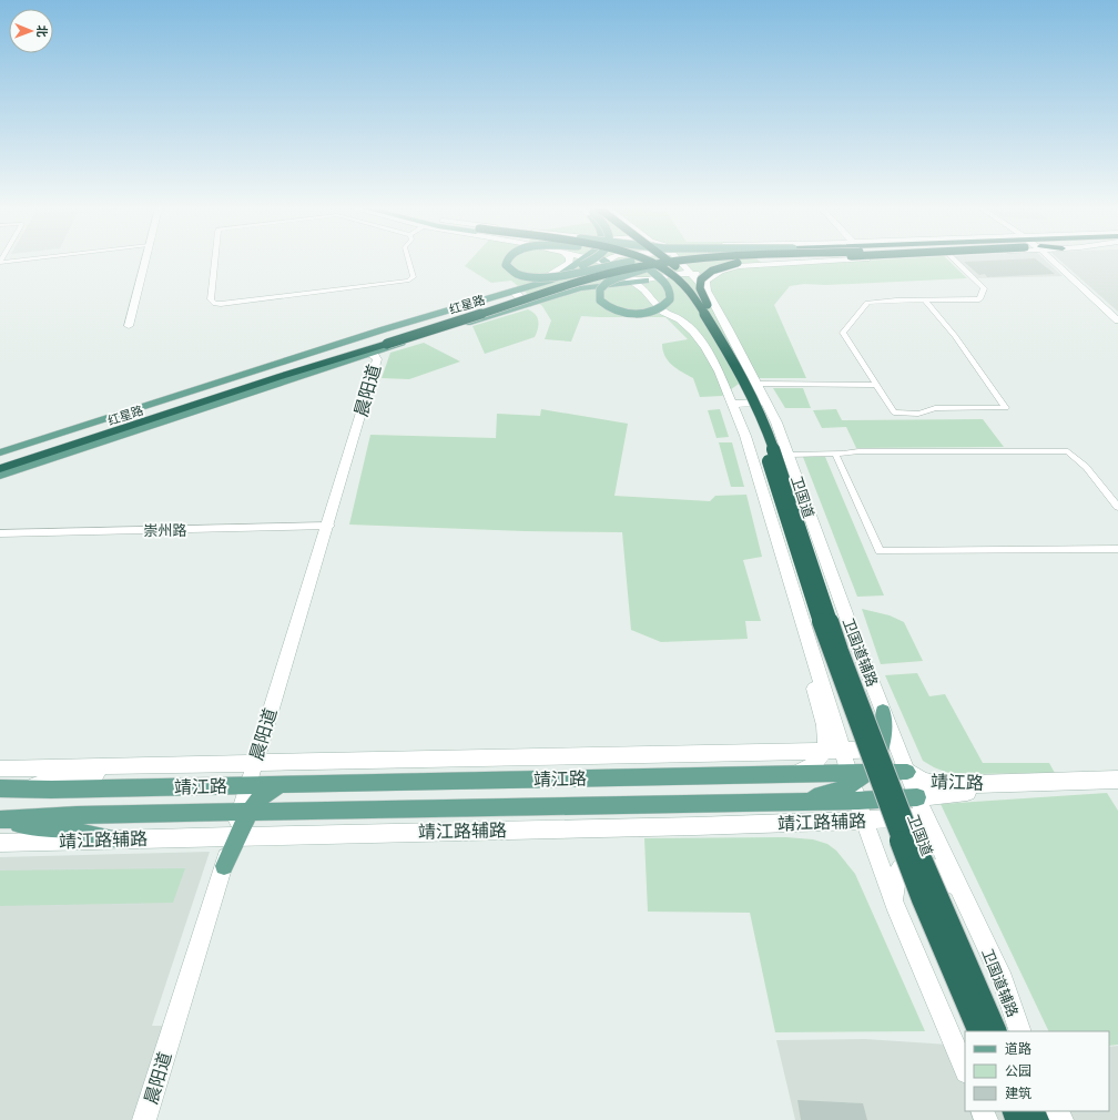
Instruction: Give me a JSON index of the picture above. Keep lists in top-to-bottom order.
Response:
{
  "streets": {
    "highway": ["红星路", "卫国道"],
    "main road": ["靖江路"],
    "street": [
      "晨阳道",
      "崇州路",
      "卫国道辅路",
      "靖江路辅路"
    ]
  },
  "crossings": [
    ["红星路", "晨阳道"],
    ["晨阳道", "崇州路"],
    ["晨阳道", "靖江路"],
    ["晨阳道", "靖江路辅路"],
    ["卫国道", "卫国道辅路"],
    ["卫国道辅路", "靖江路"],
    ["卫国道辅路", "靖江路辅路"],
    ["靖江路", "靖江路辅路"]
  ],
  "legend": ["道路", "公园", "建筑"],
  "north": "right"
}
